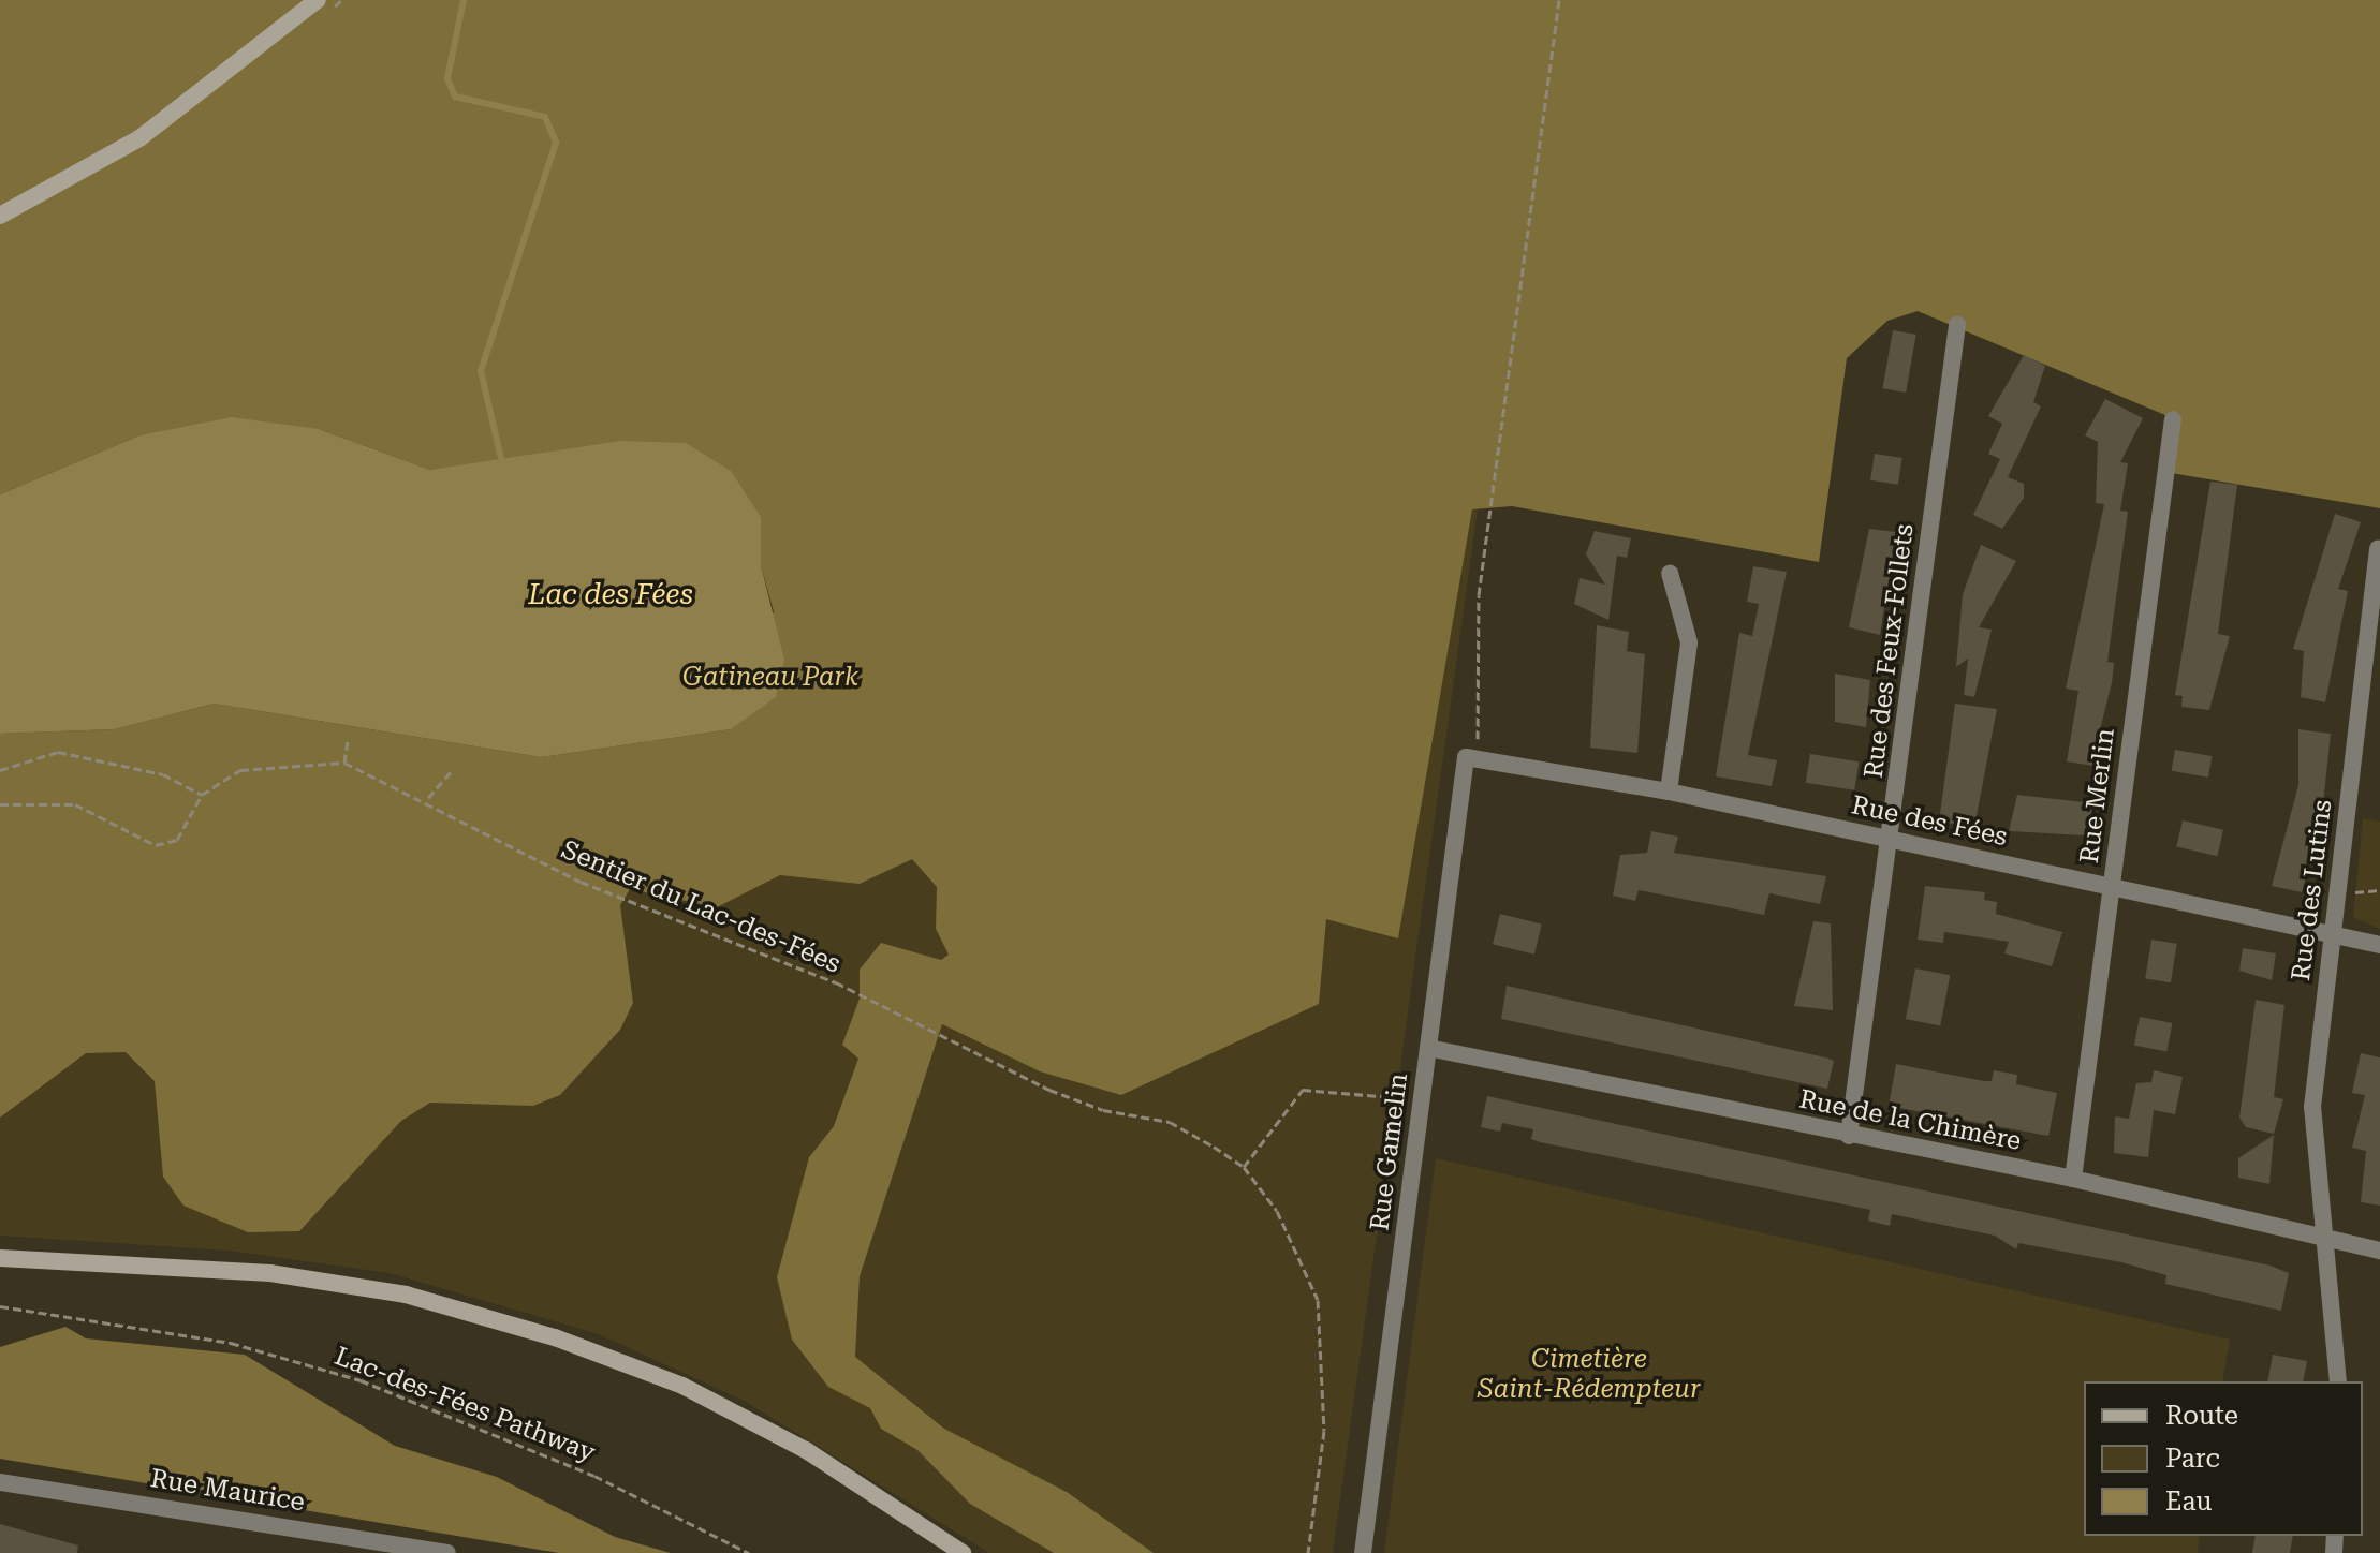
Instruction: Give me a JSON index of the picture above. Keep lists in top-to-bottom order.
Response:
{
  "streets": {
    "street": [
      "Rue des Feux-Follets",
      "Rue Merlin",
      "Rue des Fées",
      "Rue des Lutins",
      "Rue de la Chimère",
      "Rue Gamelin",
      "Rue Maurice"
    ],
    "path": ["Sentier du Lac-des-Fées", "Lac-des-Fées Pathway"]
  },
  "crossings": [
    ["Rue des Feux-Follets", "Rue des Fées"],
    ["Rue des Feux-Follets", "Rue de la Chimère"],
    ["Rue Merlin", "Rue des Fées"],
    ["Rue Merlin", "Rue de la Chimère"],
    ["Rue des Fées", "Rue des Lutins"],
    ["Rue des Fées", "Rue Gamelin"],
    ["Rue des Lutins", "Rue de la Chimère"],
    ["Rue de la Chimère", "Rue Gamelin"]
  ],
  "water": ["Lac des Fées"],
  "parks": ["Gatineau Park", "Cimetière Saint-Rédempteur"],
  "legend": ["Route", "Parc", "Eau"]
}
